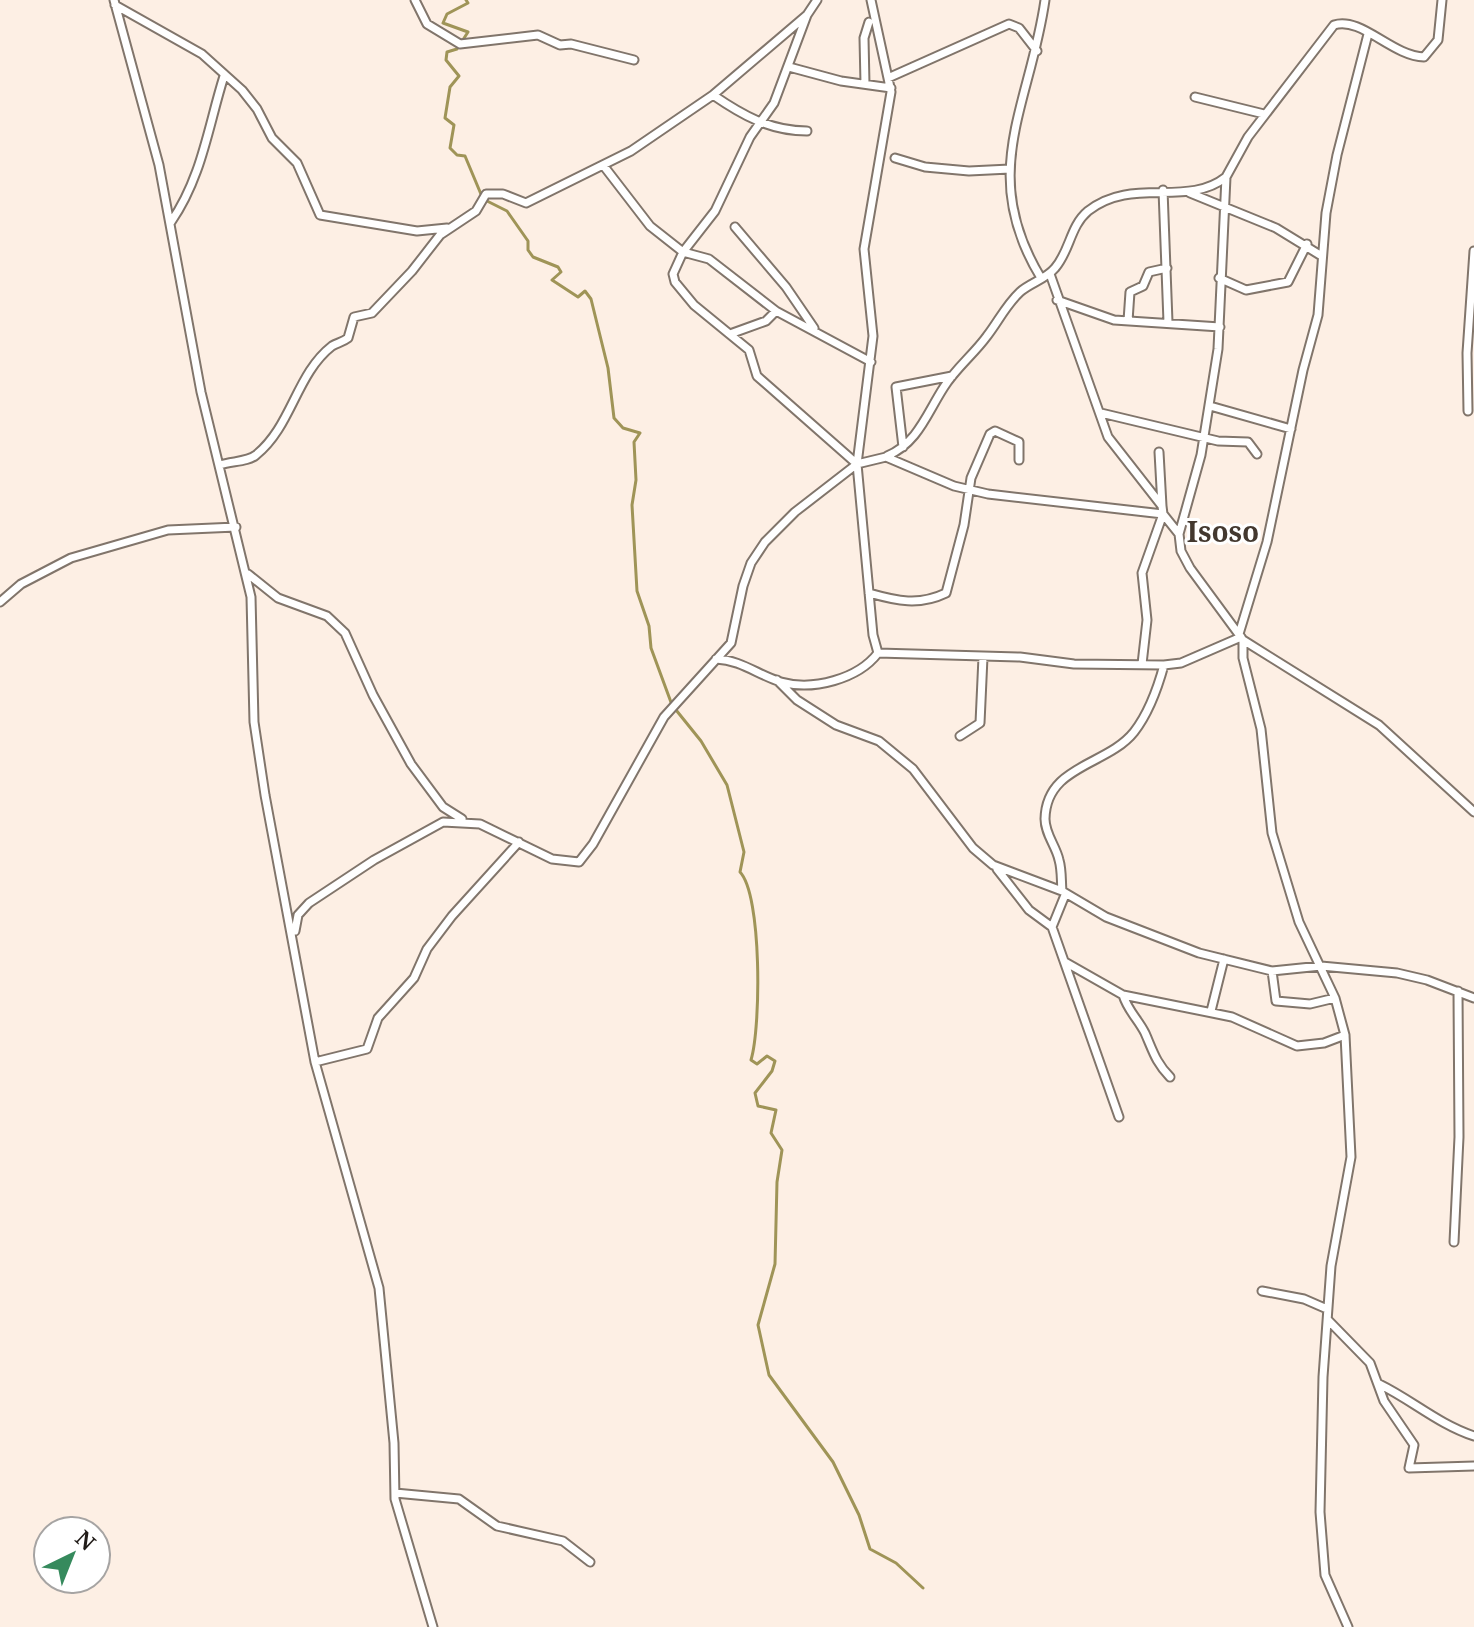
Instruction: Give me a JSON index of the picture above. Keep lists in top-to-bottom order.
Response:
{
  "districts": ["Isoso"],
  "north": "top right"
}
